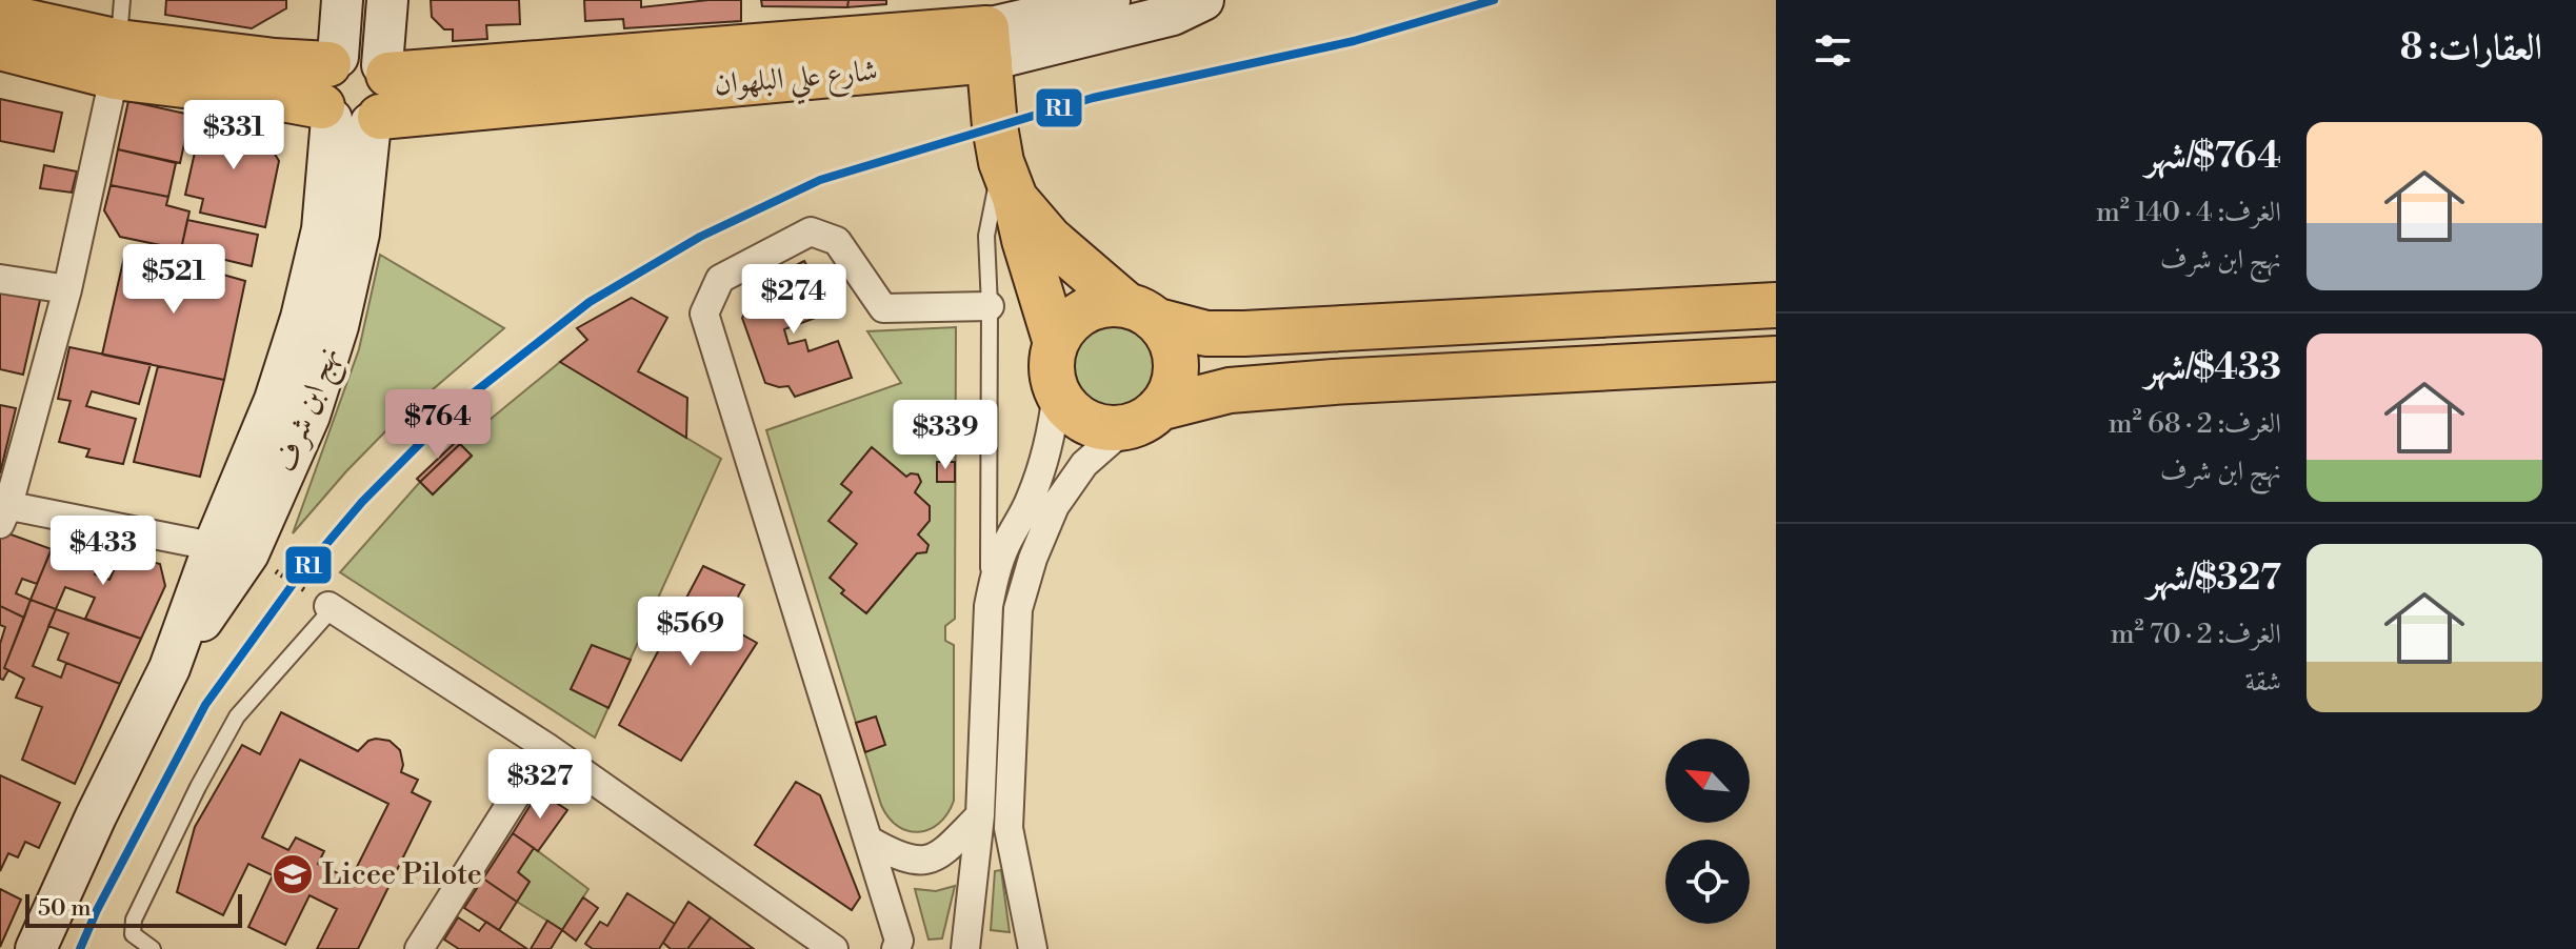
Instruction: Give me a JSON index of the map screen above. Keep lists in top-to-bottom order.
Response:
{
  "streets": {
    "main road": ["شارع علي البلهوان", "نهج ابن شرف"]
  },
  "crossings": [
    ["شارع علي البلهوان", "نهج ابن شرف"]
  ],
  "places": {
    "school or university": ["Licee Pilote"]
  },
  "lines": ["transit line R1"],
  "scale_bar": "50 m",
  "north": "top left",
  "page": {
    "heading": "العقارات: 8",
    "price": [
      "$331",
      "$521",
      "$274",
      "$764",
      "$339",
      "$433",
      "$569",
      "$327"
    ],
    "list": [
      {
        "name": "$764/شهر",
        "note": "الغرف: 4 · 140 m² · نهج ابن شرف"
      },
      {
        "name": "$433/شهر",
        "note": "الغرف: 2 · 68 m² · نهج ابن شرف"
      },
      {
        "name": "$327/شهر",
        "note": "الغرف: 2 · 70 m² · شقة"
      }
    ],
    "scale": "50 m"
  }
}
